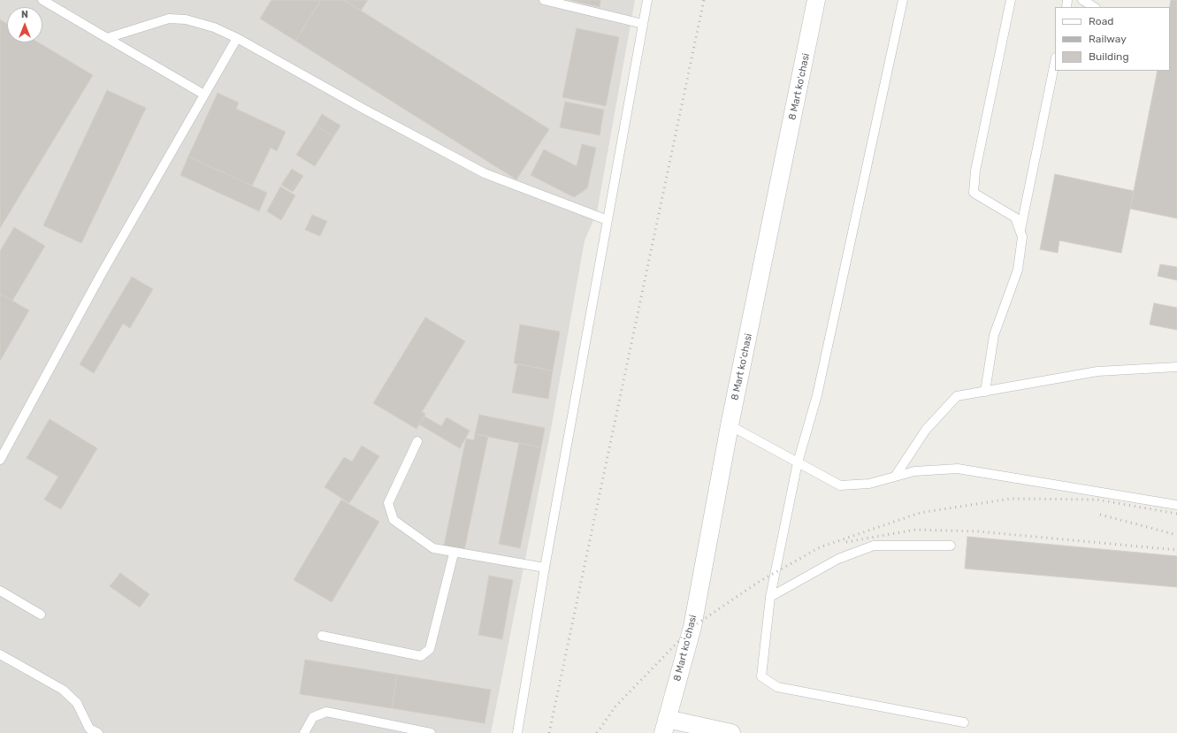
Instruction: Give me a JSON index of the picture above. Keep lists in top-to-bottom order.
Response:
{
  "streets": {
    "street": ["8 Mart koʻchasi"]
  },
  "legend": ["Road", "Railway", "Building"],
  "north": "top"
}
